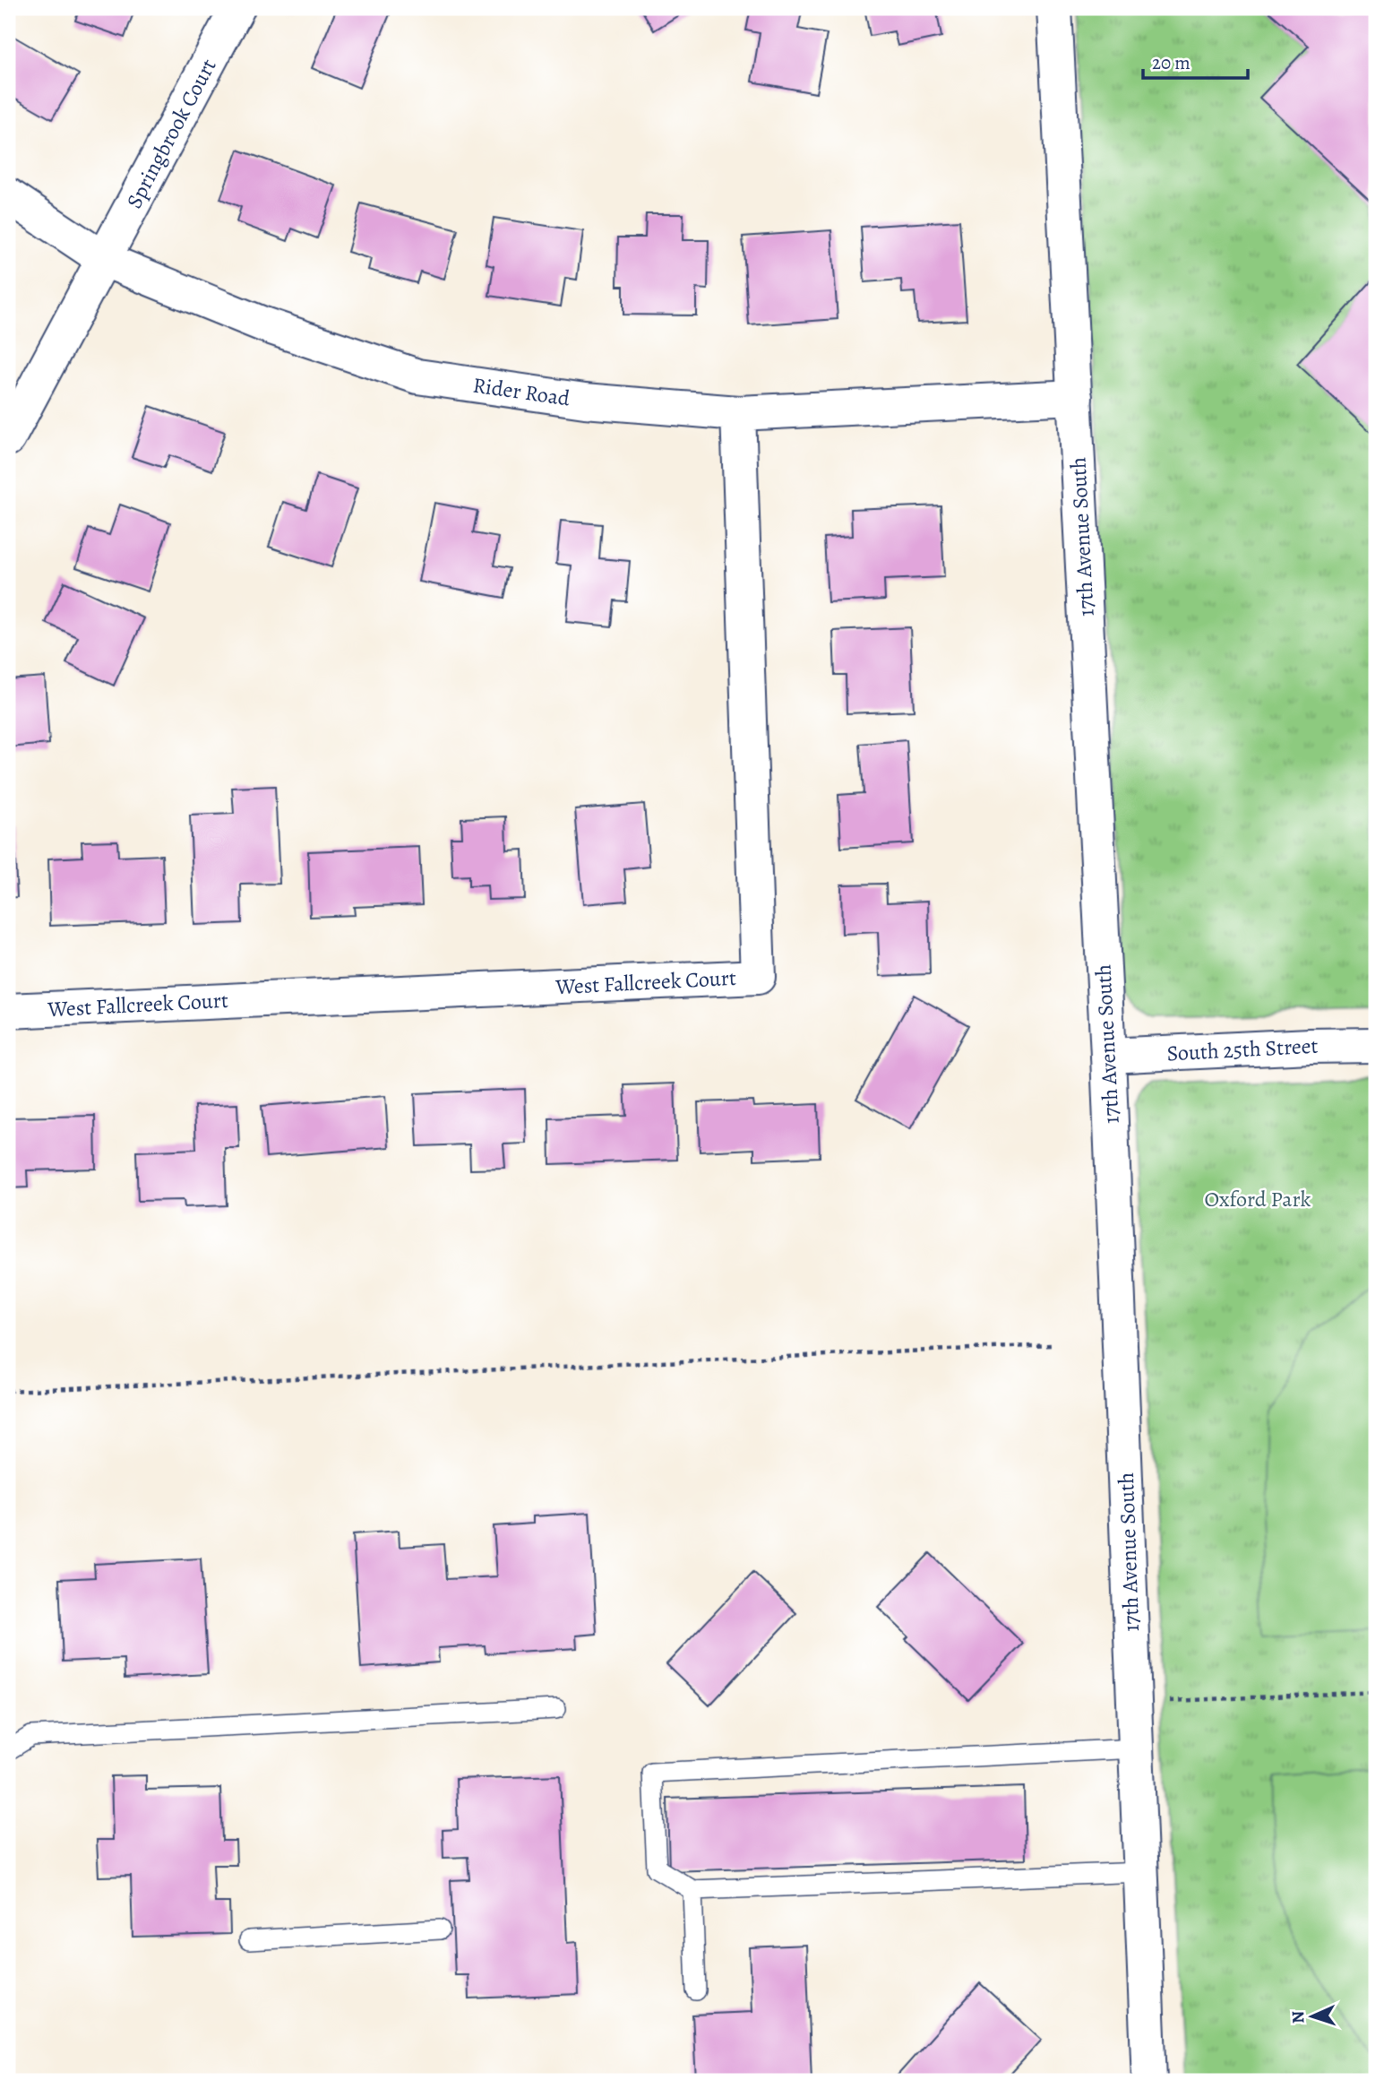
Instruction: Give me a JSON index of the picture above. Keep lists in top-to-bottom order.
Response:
{
  "streets": {
    "street": [
      "Springbrook Court",
      "Rider Road",
      "17th Avenue South",
      "West Fallcreek Court",
      "South 25th Street"
    ]
  },
  "crossings": [
    ["Springbrook Court", "Rider Road"],
    ["Rider Road", "17th Avenue South"],
    ["Rider Road", "West Fallcreek Court"],
    ["17th Avenue South", "South 25th Street"]
  ],
  "parks": ["Oxford Park"],
  "scale_bar": "20 m",
  "north": "left"
}
